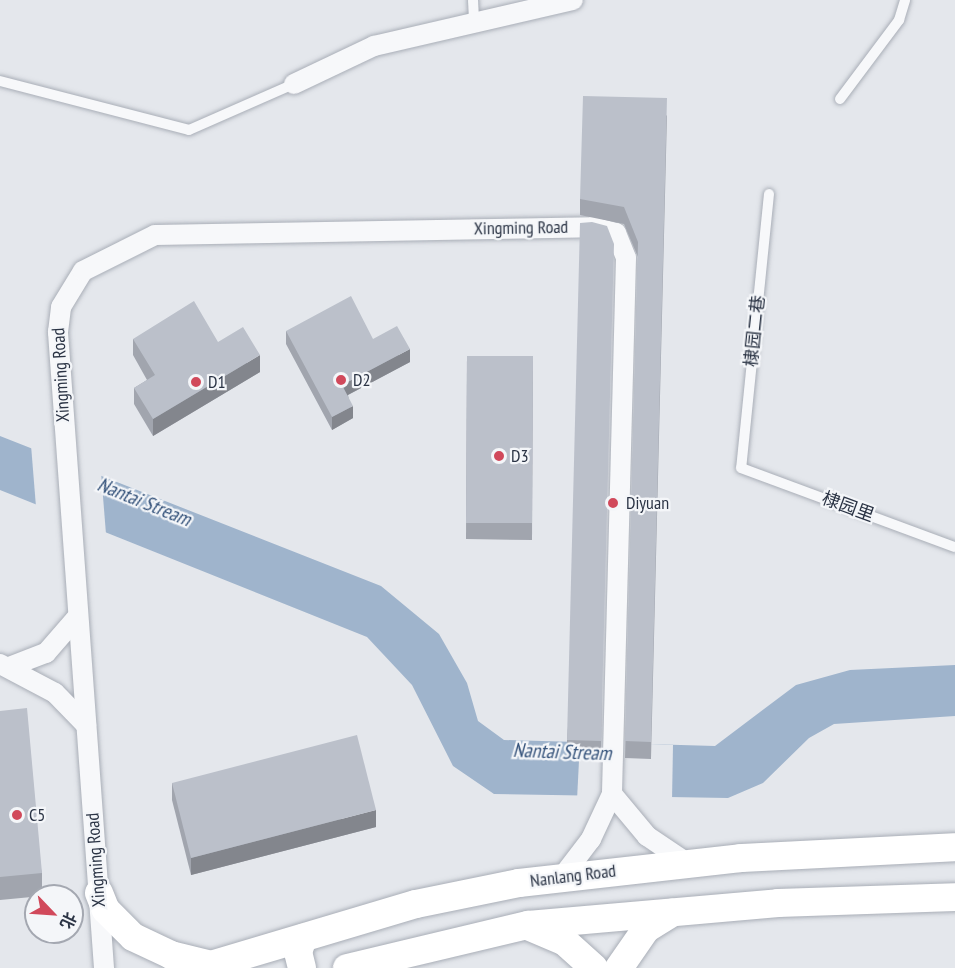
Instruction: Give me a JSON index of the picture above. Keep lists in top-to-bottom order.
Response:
{
  "streets": {
    "street": ["Xingming Road", "Nanlang Road"],
    "lane": ["棣园二巷", "棣园里"]
  },
  "crossings": [
    ["棣园二巷", "棣园里"]
  ],
  "water": ["Nantai Stream"],
  "places": [
    "D2",
    "D1",
    "D3",
    "Diyuan",
    "C5"
  ],
  "north": "bottom right"
}
